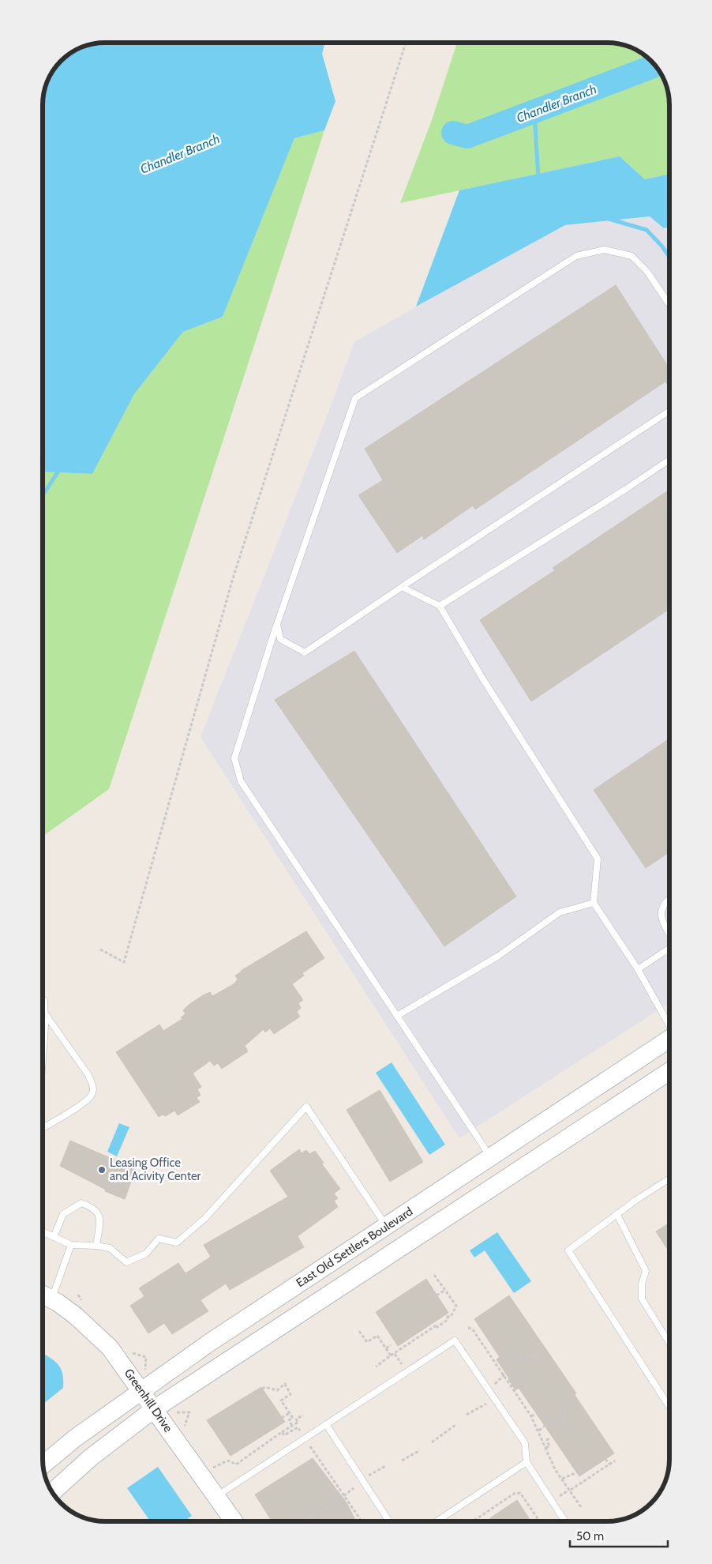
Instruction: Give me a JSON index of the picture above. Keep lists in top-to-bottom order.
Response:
{
  "streets": {
    "main road": ["East Old Settlers Boulevard", "Greenhill Drive"]
  },
  "crossings": [
    ["East Old Settlers Boulevard", "Greenhill Drive"]
  ],
  "water": ["Chandler Branch"],
  "places": ["Leasing Office and Acivity Center"],
  "scale_bar": "50 m"
}
